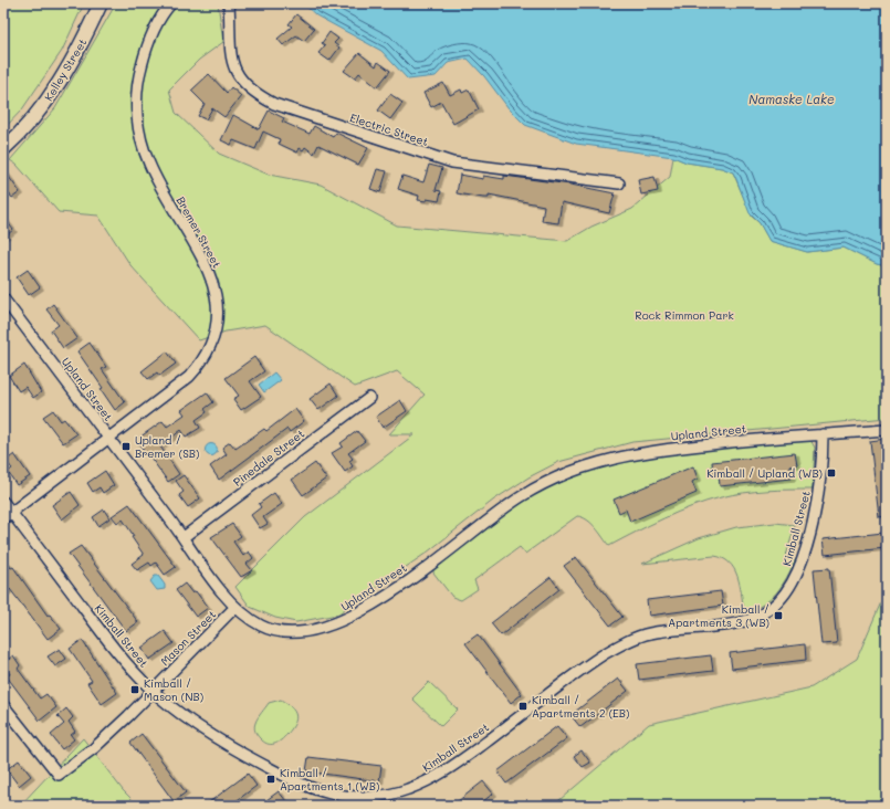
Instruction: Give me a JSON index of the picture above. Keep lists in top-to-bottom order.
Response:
{
  "streets": {
    "street": [
      "Kelley Street",
      "Electric Street",
      "Bremer Street",
      "Upland Street",
      "Pinedale Street",
      "Kimball Street",
      "Mason Street"
    ]
  },
  "crossings": [
    ["Bremer Street", "Upland Street"],
    ["Bremer Street", "Kimball Street"],
    ["Upland Street", "Pinedale Street"],
    ["Upland Street", "Kimball Street"],
    ["Upland Street", "Mason Street"],
    ["Kimball Street", "Mason Street"]
  ],
  "water": ["Namaske Lake"],
  "parks": ["Rock Rimmon Park"],
  "places": {
    "transit": [
      "Upland / Bremer (SB)",
      "Kimball / Upland (WB)",
      "Kimball / Apartments 3 (WB)",
      "Kimball / Mason (NB)",
      "Kimball / Apartments 2 (EB)",
      "Kimball / Apartments 1 (WB)"
    ]
  }
}
